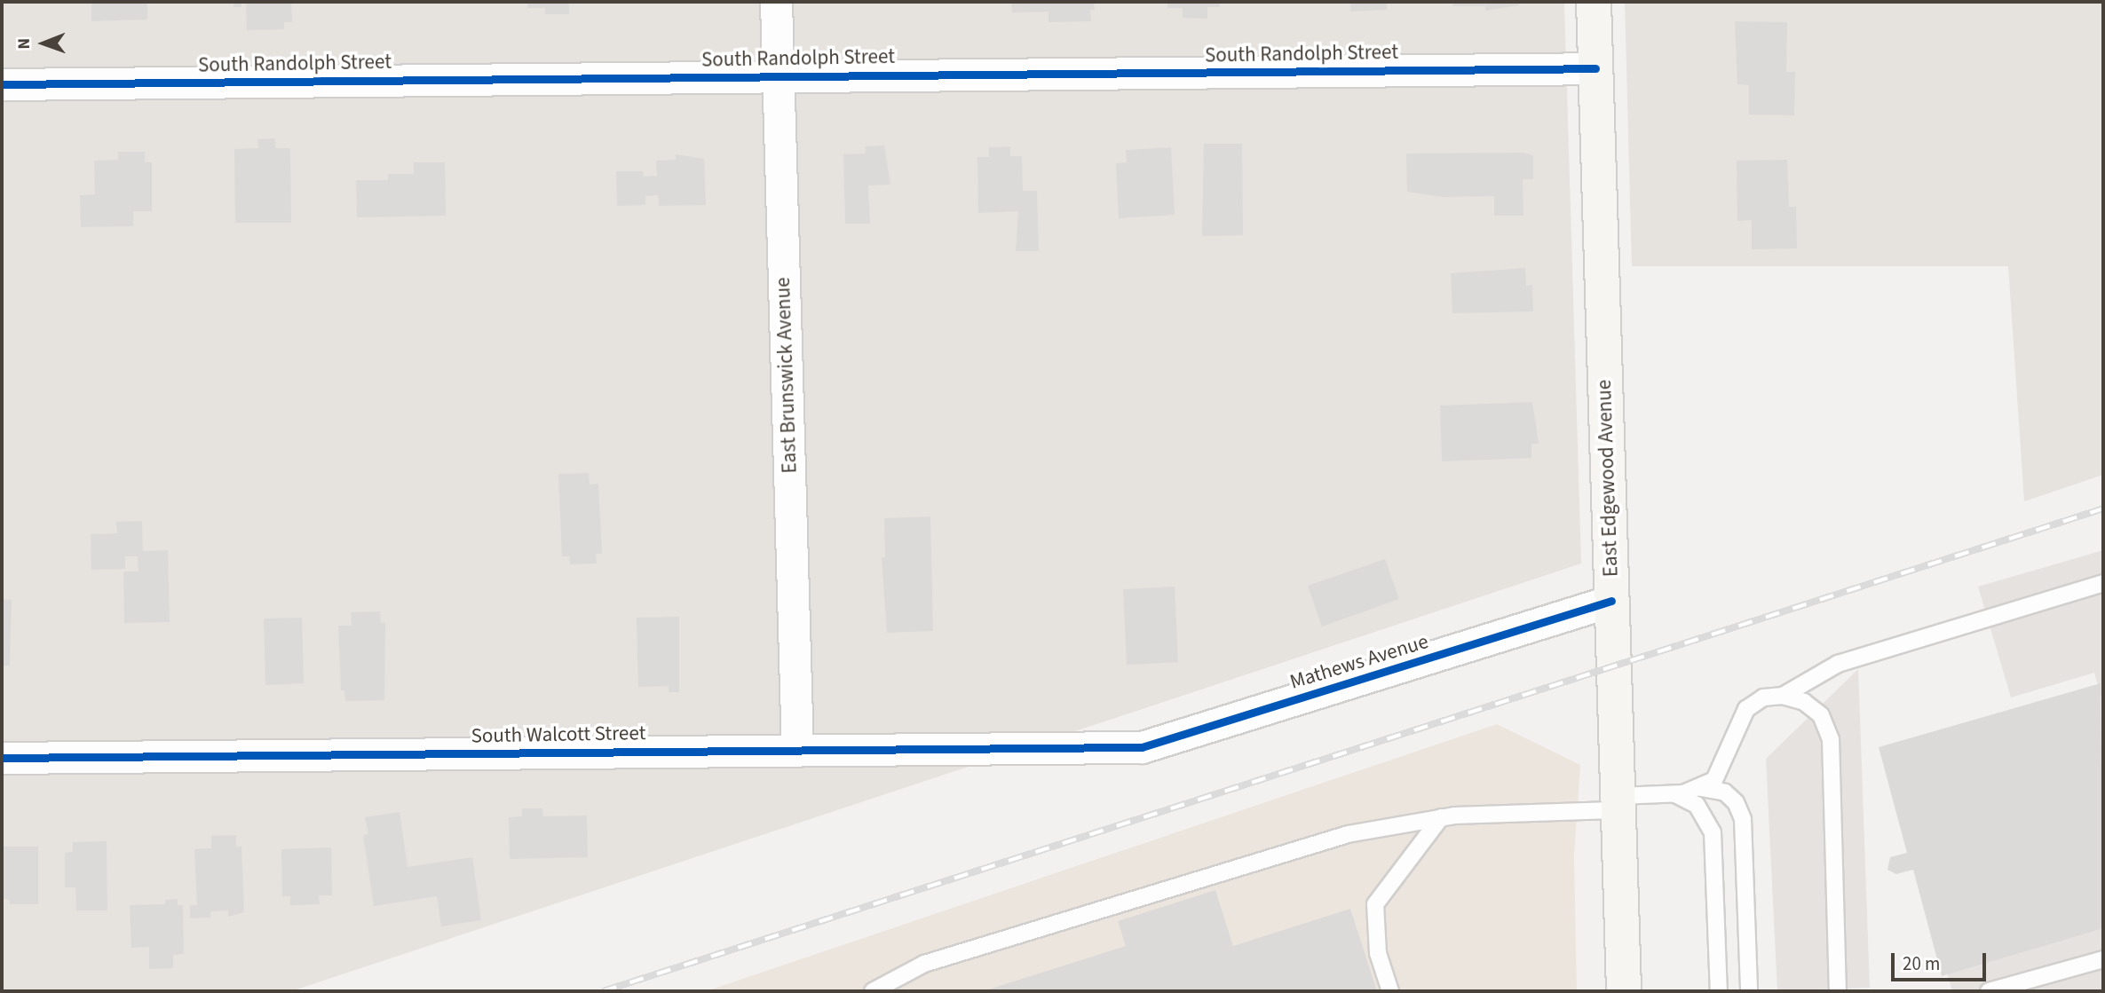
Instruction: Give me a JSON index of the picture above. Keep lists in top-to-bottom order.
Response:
{
  "streets": {
    "main road": ["East Edgewood Avenue"],
    "street": [
      "South Randolph Street",
      "East Brunswick Avenue",
      "Mathews Avenue",
      "South Walcott Street"
    ]
  },
  "crossings": [
    ["South Randolph Street", "East Brunswick Avenue"],
    ["South Randolph Street", "East Edgewood Avenue"],
    ["East Brunswick Avenue", "South Walcott Street"],
    ["East Edgewood Avenue", "Mathews Avenue"],
    ["Mathews Avenue", "South Walcott Street"]
  ],
  "scale_bar": "20 m",
  "north": "left"
}
